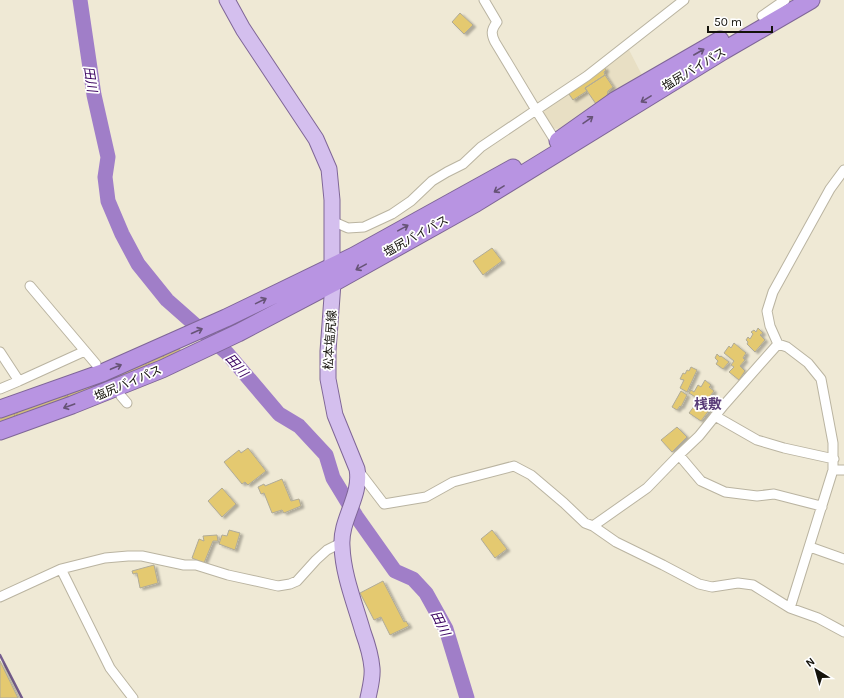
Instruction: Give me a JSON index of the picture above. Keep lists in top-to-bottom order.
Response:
{
  "streets": {
    "highway": ["塩尻バイパス"],
    "main road": ["松本塩尻線"]
  },
  "crossings": [
    ["塩尻バイパス", "松本塩尻線"]
  ],
  "districts": ["桟敷"],
  "water": ["田川"],
  "scale_bar": "50 m",
  "north": "top left"
}
